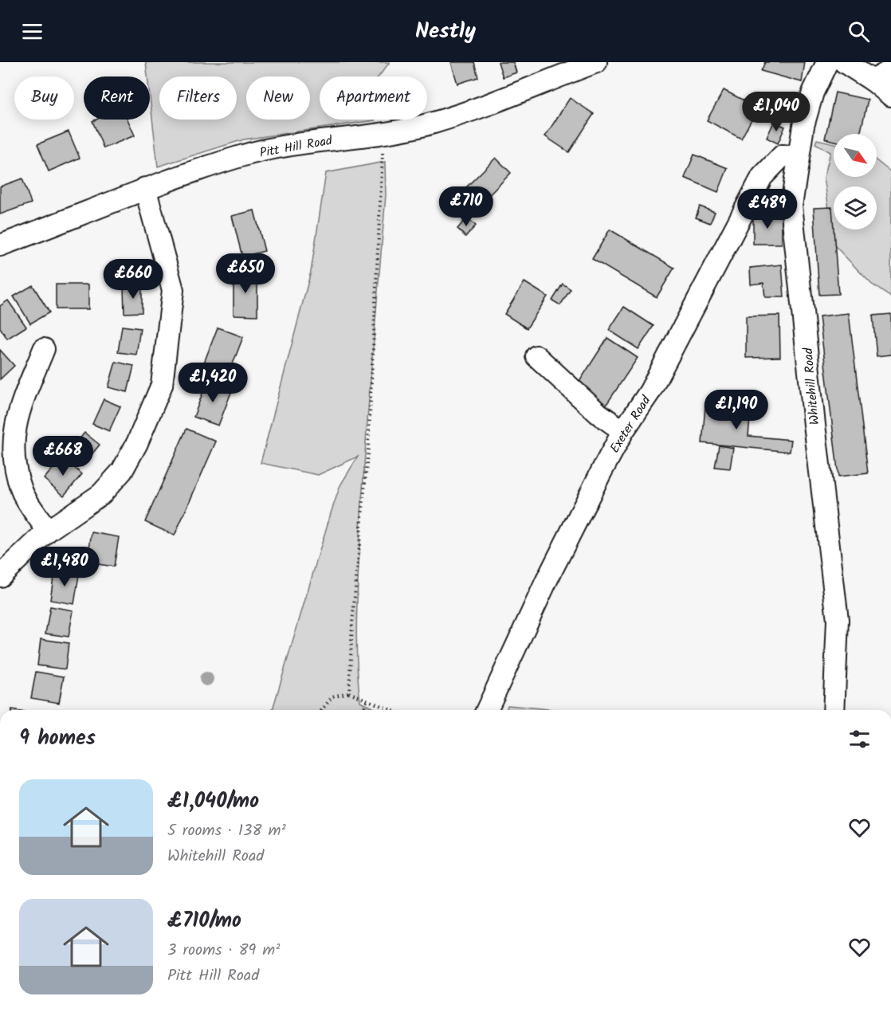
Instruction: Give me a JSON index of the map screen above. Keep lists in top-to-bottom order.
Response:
{
  "streets": {
    "street": ["Pitt Hill Road", "Whitehill Road", "Exeter Road"]
  },
  "crossings": [
    ["Whitehill Road", "Exeter Road"]
  ],
  "north": "bottom right",
  "page": {
    "header": "Nestly",
    "chip": [
      "Buy",
      "Rent",
      "Filters",
      "New",
      "Apartment"
    ],
    "price": [
      "£1,040",
      "£710",
      "£489",
      "£650",
      "£660",
      "£1,420",
      "£1,190",
      "£668",
      "£1,480"
    ],
    "heading": "9 homes",
    "list": [
      {
        "name": "£1,040/mo",
        "note": "5 rooms · 138 m² · Whitehill Road"
      },
      {
        "name": "£710/mo",
        "note": "3 rooms · 89 m² · Pitt Hill Road"
      }
    ]
  }
}
